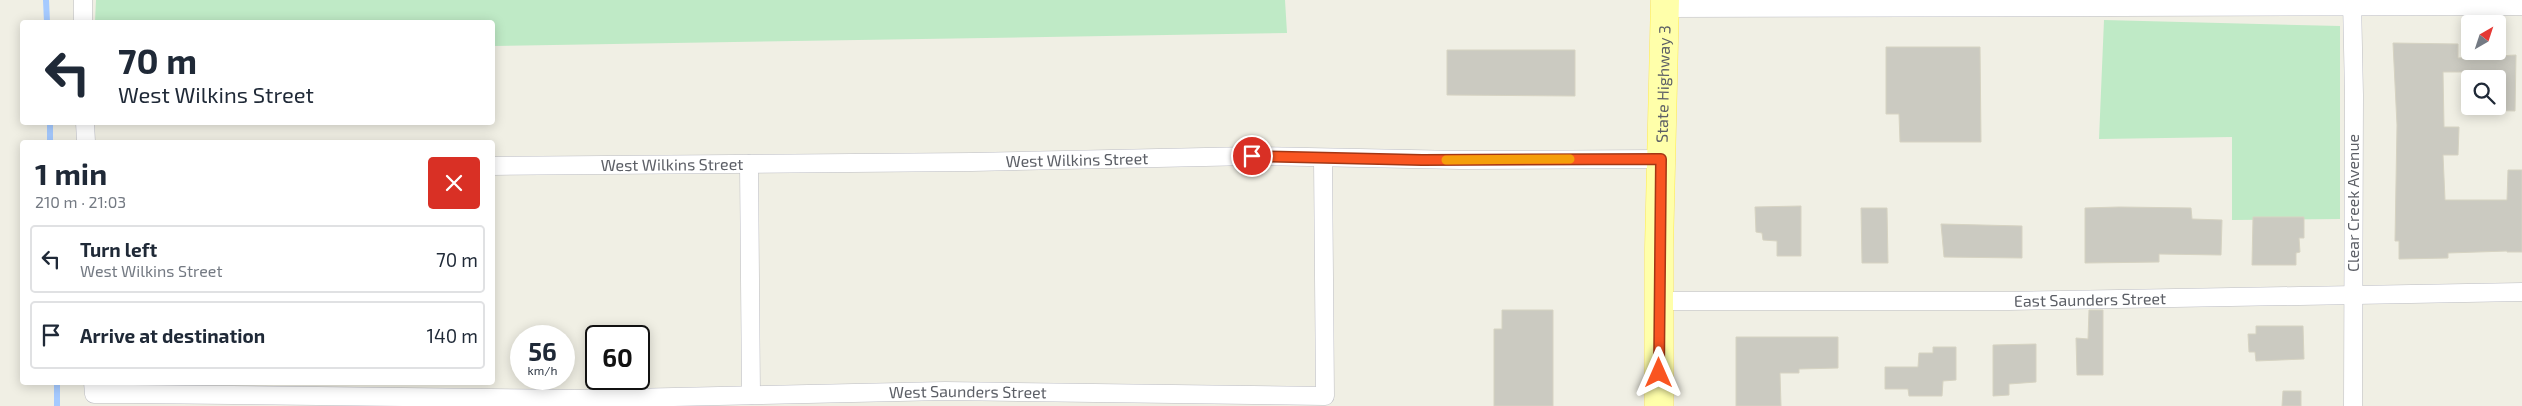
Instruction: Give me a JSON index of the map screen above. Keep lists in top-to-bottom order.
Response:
{
  "streets": {
    "main road": ["State Highway 3"],
    "street": [
      "West Wilkins Street",
      "Clear Creek Avenue",
      "East Saunders Street",
      "West Saunders Street"
    ]
  },
  "crossings": [
    ["State Highway 3", "West Wilkins Street"],
    ["State Highway 3", "East Saunders Street"],
    ["West Wilkins Street", "West Saunders Street"],
    ["Clear Creek Avenue", "East Saunders Street"]
  ],
  "north": "top right",
  "page": {
    "turn": ["70 m", "West Wilkins Street"],
    "heading": ["1 min", "210 m · 21:03"],
    "list": [
      {
        "name": "Turn left",
        "note": "West Wilkins Street",
        "value": "70 m"
      },
      {
        "name": "Arrive at destination",
        "value": "140 m"
      }
    ],
    "speed": "56 km/h",
    "limit": "60"
  }
}
